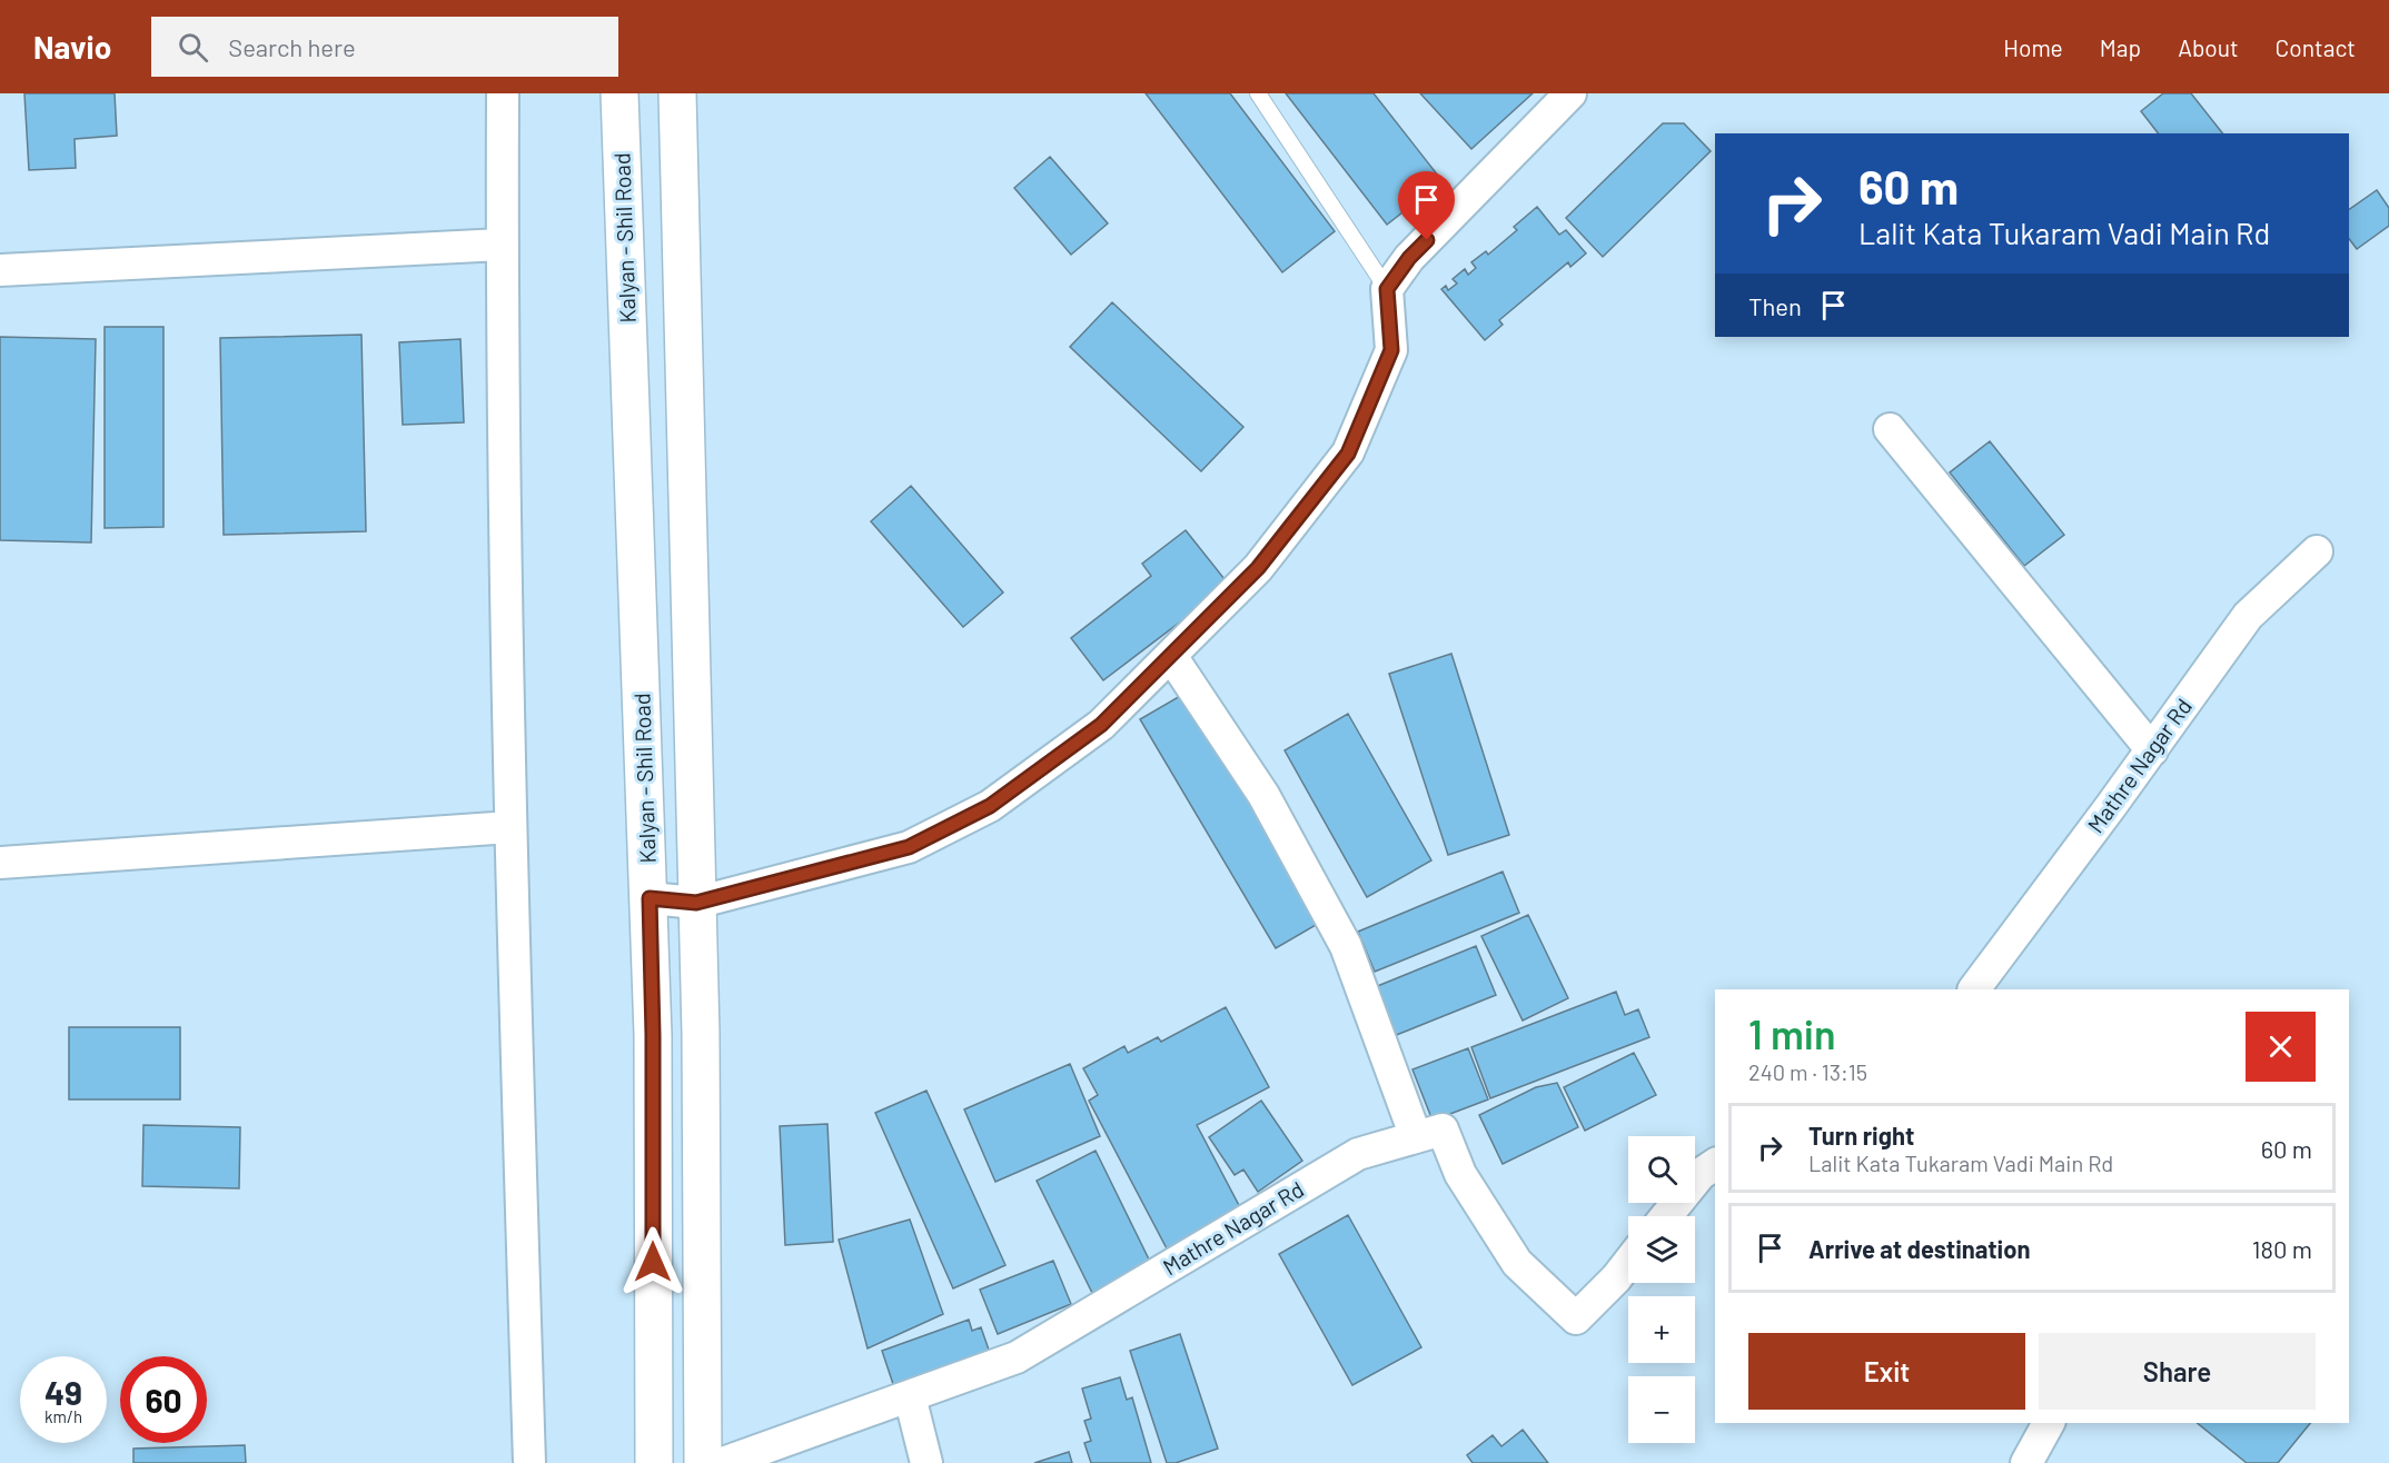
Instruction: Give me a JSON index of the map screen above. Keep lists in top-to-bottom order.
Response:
{
  "streets": {
    "main road": ["Kalyan - Shil Road"],
    "street": ["Mathre Nagar Rd"]
  },
  "page": {
    "header": "Navio",
    "search": "Search here",
    "nav": [
      "Home",
      "Map",
      "About",
      "Contact"
    ],
    "turn": ["60 m", "Lalit Kata Tukaram Vadi Main Rd"],
    "then": "Then",
    "heading": ["1 min", "240 m · 13:15"],
    "list": [
      {
        "name": "Turn right",
        "note": "Lalit Kata Tukaram Vadi Main Rd",
        "value": "60 m"
      },
      {
        "name": "Arrive at destination",
        "value": "180 m"
      }
    ],
    "map_buttons": ["+", "−"],
    "buttons": ["Exit", "Share"],
    "speed": "49 km/h",
    "limit": "60"
  }
}
